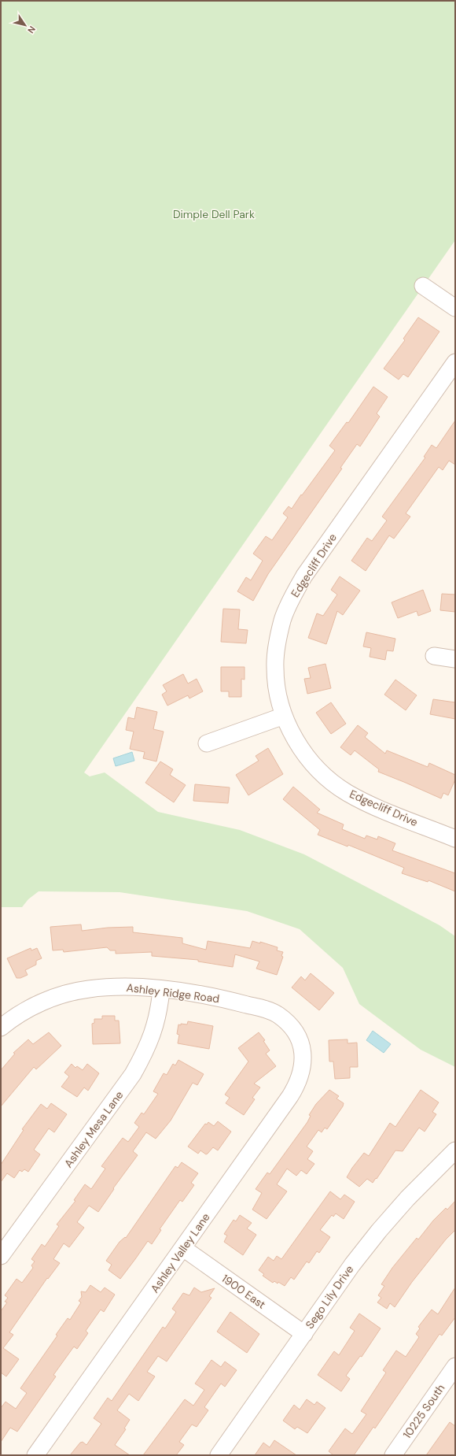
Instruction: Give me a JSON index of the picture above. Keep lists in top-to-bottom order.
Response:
{
  "streets": {
    "street": [
      "Edgecliff Drive",
      "Ashley Ridge Road",
      "Ashley Mesa Lane",
      "Ashley Valley Lane",
      "1900 East",
      "Sego Lily Drive",
      "10225 South"
    ]
  },
  "crossings": [
    ["Ashley Ridge Road", "Ashley Mesa Lane"],
    ["Ashley Ridge Road", "Ashley Valley Lane"],
    ["Ashley Valley Lane", "1900 East"],
    ["1900 East", "Sego Lily Drive"]
  ],
  "parks": ["Dimple Dell Park"],
  "north": "bottom right"
}
